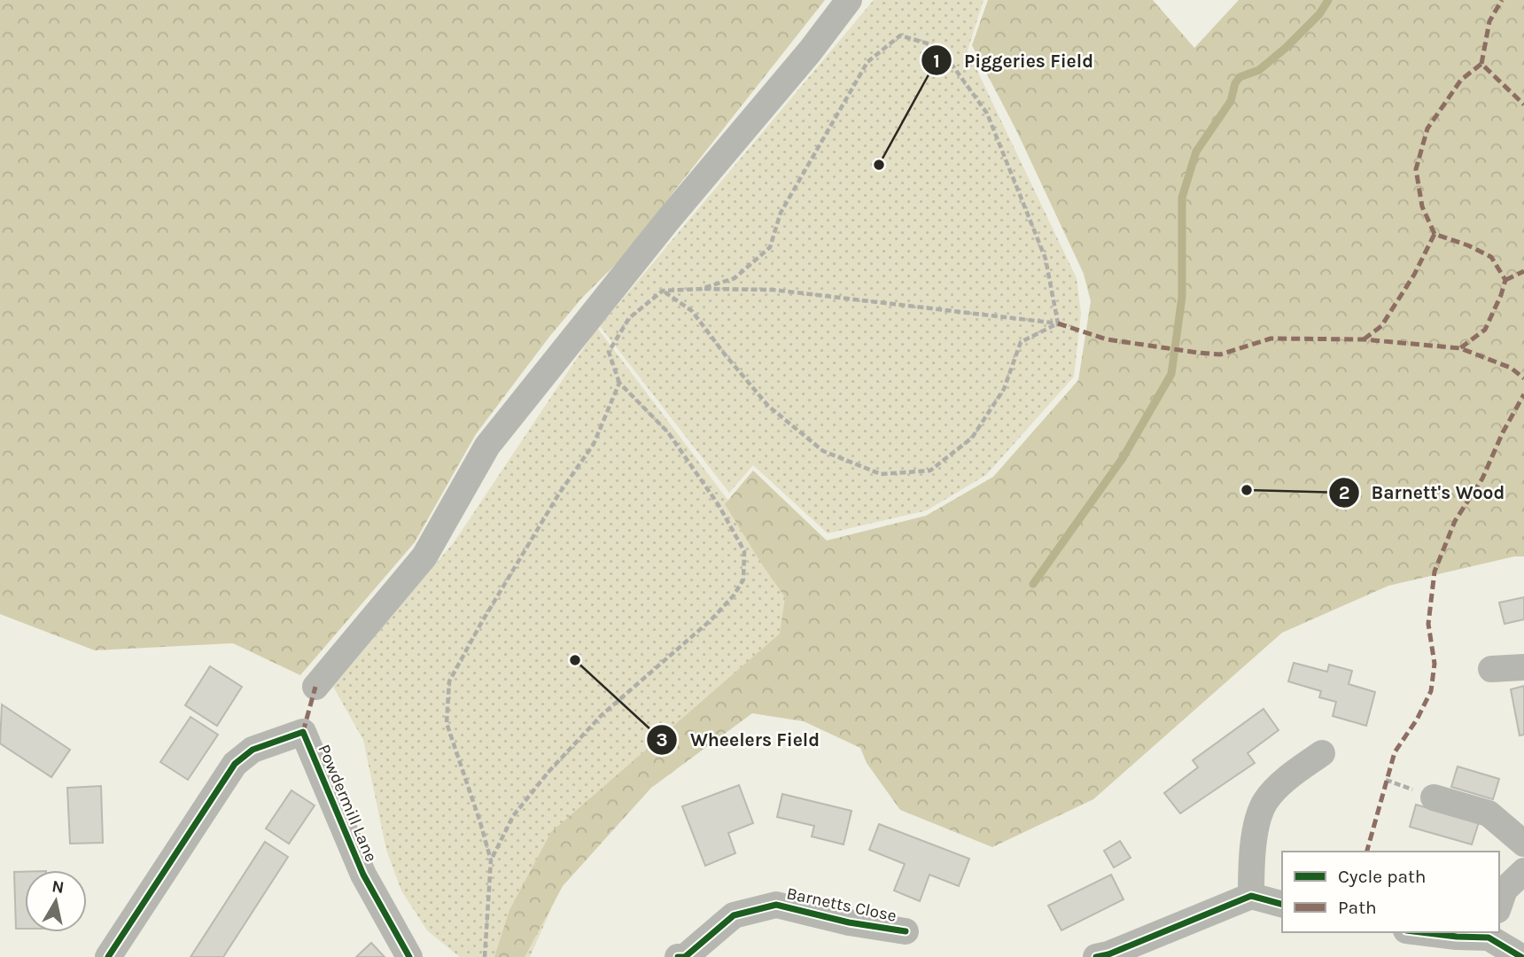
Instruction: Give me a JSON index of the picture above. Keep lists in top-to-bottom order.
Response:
{
  "streets": {
    "street": ["Powdermill Lane", "Barnetts Close"]
  },
  "places": ["Piggeries Field", "Barnett's Wood", "Wheelers Field"],
  "legend": ["Cycle path", "Path"],
  "north": "top"
}
